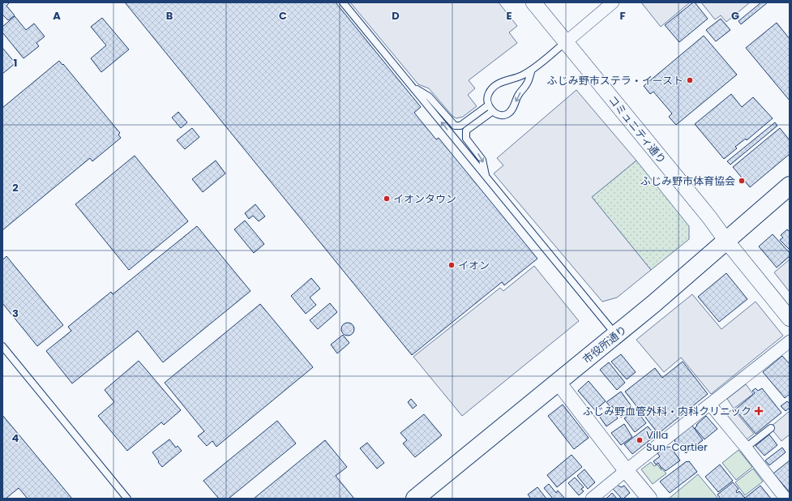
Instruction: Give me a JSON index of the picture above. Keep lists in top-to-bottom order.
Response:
{
  "streets": {
    "main road": ["市役所通り"],
    "street": ["コミュニティ通り"]
  },
  "crossings": [
    ["コミュニティ通り", "市役所通り"]
  ],
  "places": {
    "other": [
      "ふじみ野市ステラ・イースト",
      "ふじみ野市体育協会",
      "イオンタウン",
      "イオン",
      "Villa Sun-Cartier"
    ],
    "health": ["ふじみ野血管外科・内科クリニック"]
  },
  "grid": {
    "columns": [
      "A",
      "B",
      "C",
      "D",
      "E",
      "F",
      "G"
    ],
    "rows": [
      "1",
      "2",
      "3",
      "4"
    ]
  }
}
